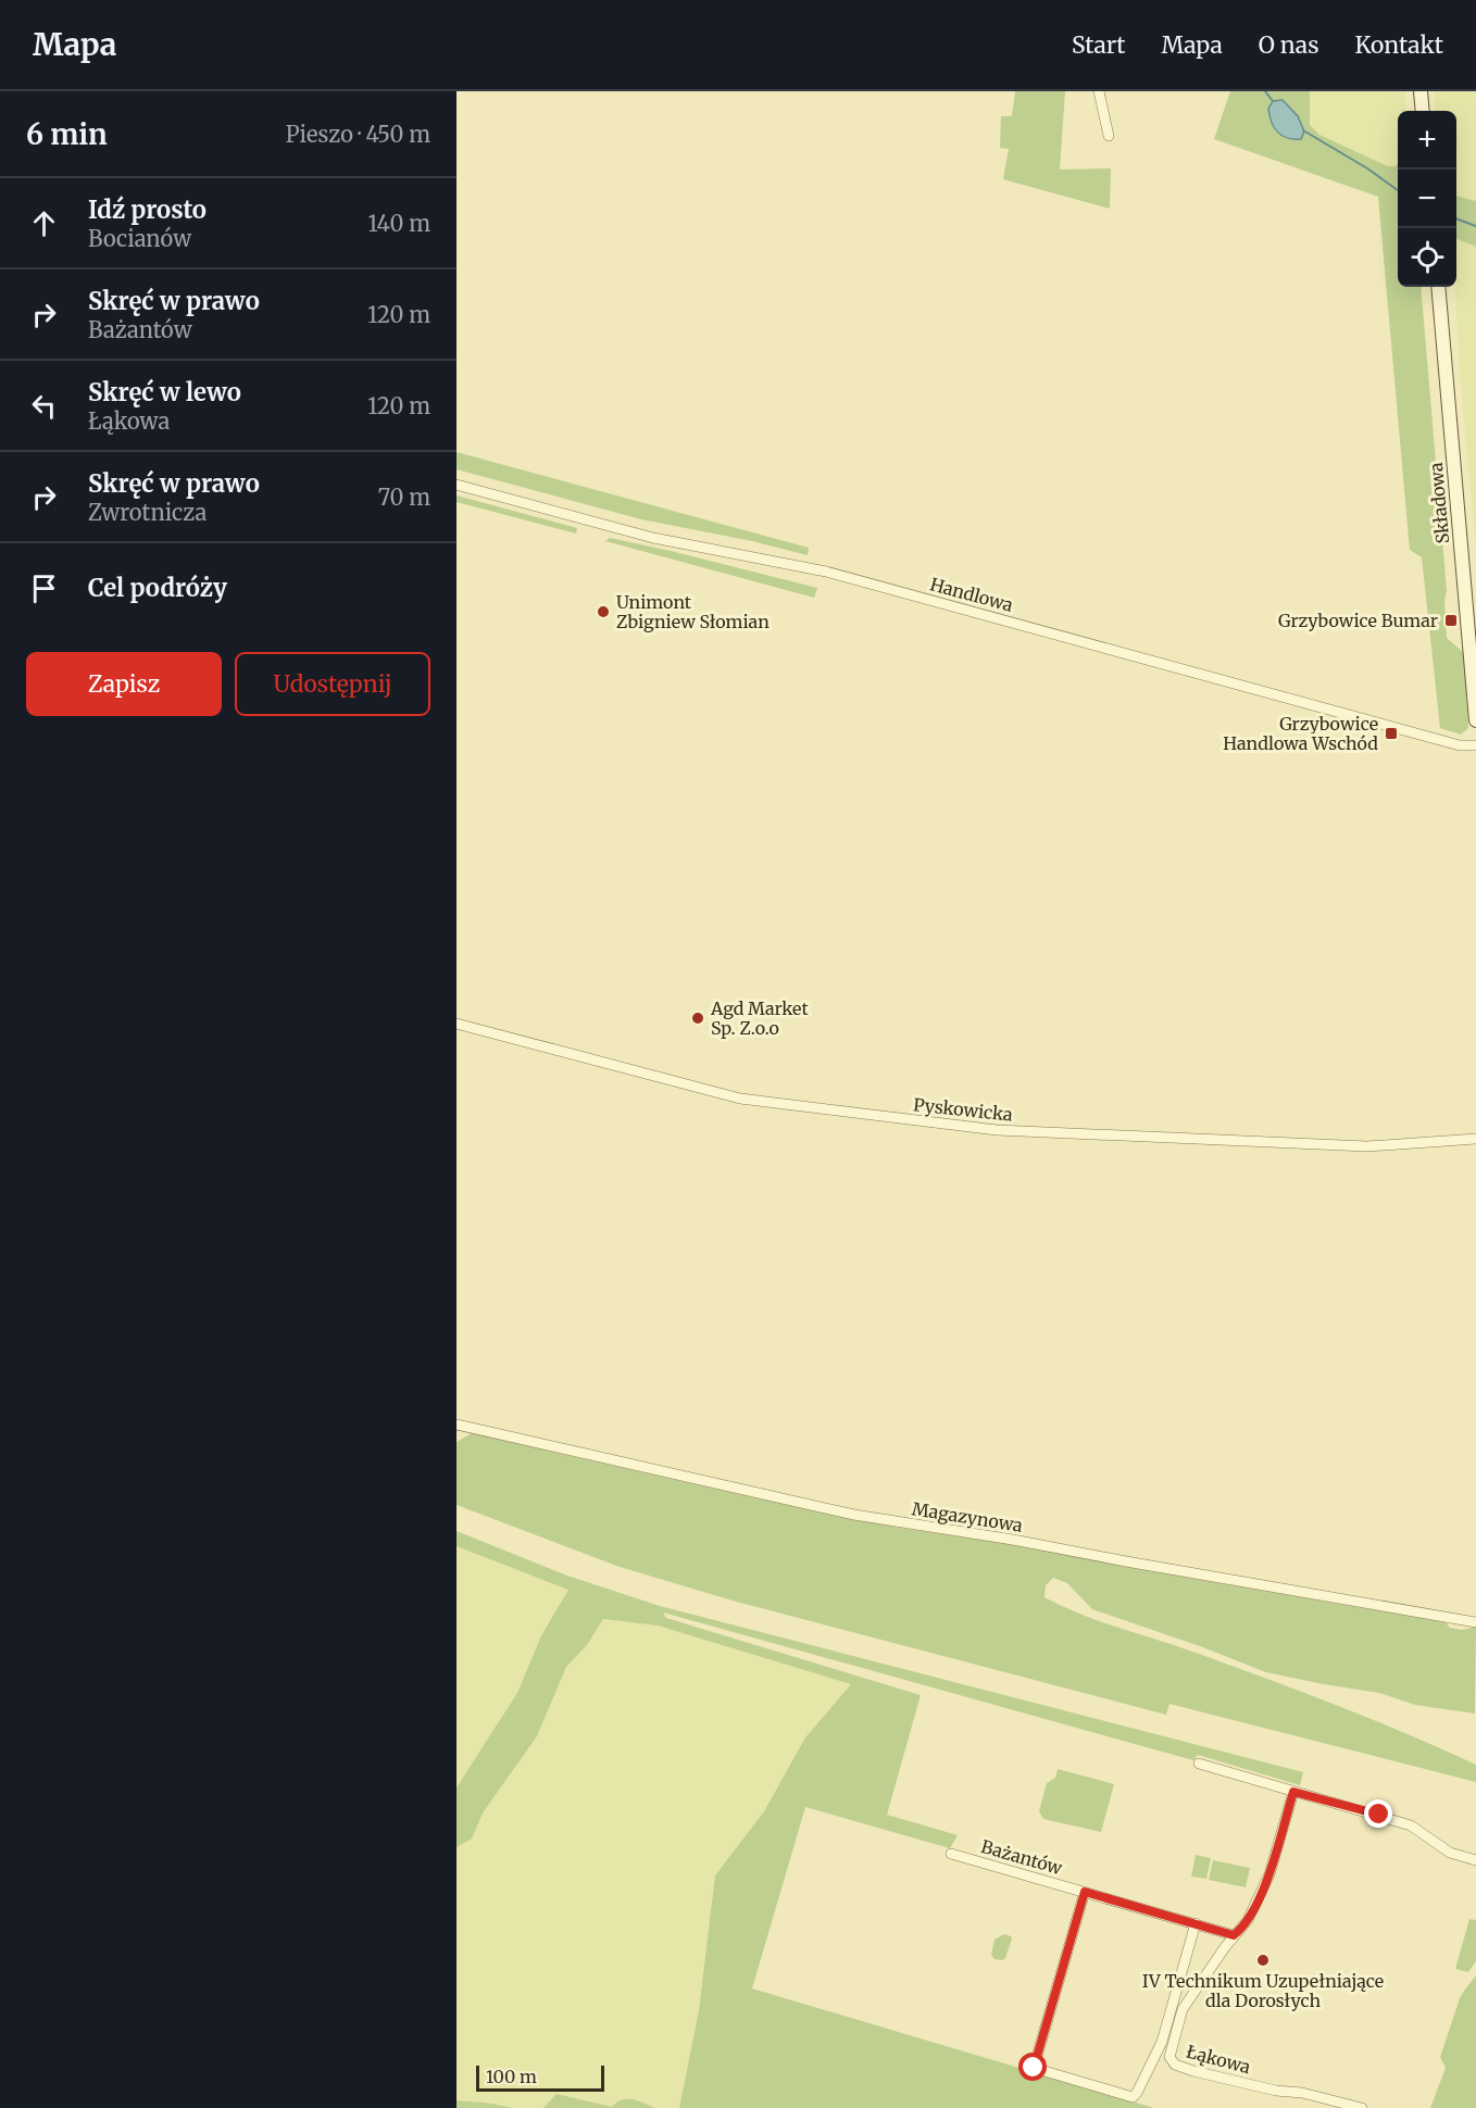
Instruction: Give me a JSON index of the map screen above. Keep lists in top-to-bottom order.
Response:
{
  "streets": {
    "main road": ["Składowa"],
    "street": [
      "Handlowa",
      "Pyskowicka",
      "Magazynowa",
      "Bażantów",
      "Łąkowa"
    ]
  },
  "crossings": [
    ["Bażantów", "Łąkowa"]
  ],
  "places": {
    "other": ["Unimont Zbigniew Słomian", "Agd Market Sp. Z.o.o", "IV Technikum Uzupełniające dla Dorosłych"],
    "transit": ["Grzybowice Bumar", "Grzybowice Handlowa Wschód"]
  },
  "scale_bar": "100 m",
  "page": {
    "header": "Mapa",
    "nav": [
      "Start",
      "Mapa",
      "O nas",
      "Kontakt"
    ],
    "heading": ["6 min", "Pieszo · 450 m"],
    "map_buttons": ["+", "−"],
    "list": [
      ["Idź prosto", "Bocianów", "140 m"],
      ["Skręć w prawo", "Bażantów", "120 m"],
      ["Skręć w lewo", "Łąkowa", "120 m"],
      ["Skręć w prawo", "Zwrotnicza", "70 m"],
      "Cel podróży"
    ],
    "buttons": ["Zapisz", "Udostępnij"],
    "scale": "100 m"
  }
}
